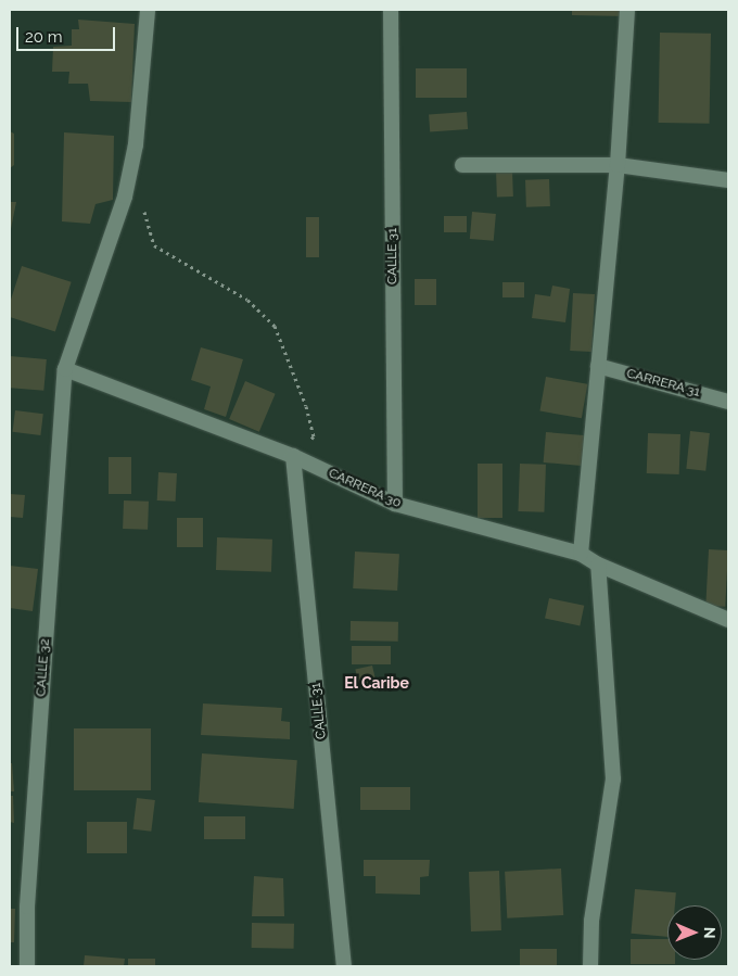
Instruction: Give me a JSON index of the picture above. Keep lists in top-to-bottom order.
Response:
{
  "streets": {
    "street": [
      "CALLE 31",
      "CARRERA 31",
      "CARRERA 30",
      "CALLE 32"
    ]
  },
  "crossings": [
    ["CALLE 31", "CARRERA 30"],
    ["CARRERA 30", "CALLE 32"]
  ],
  "districts": ["El Caribe"],
  "scale_bar": "20 m",
  "north": "right"
}
